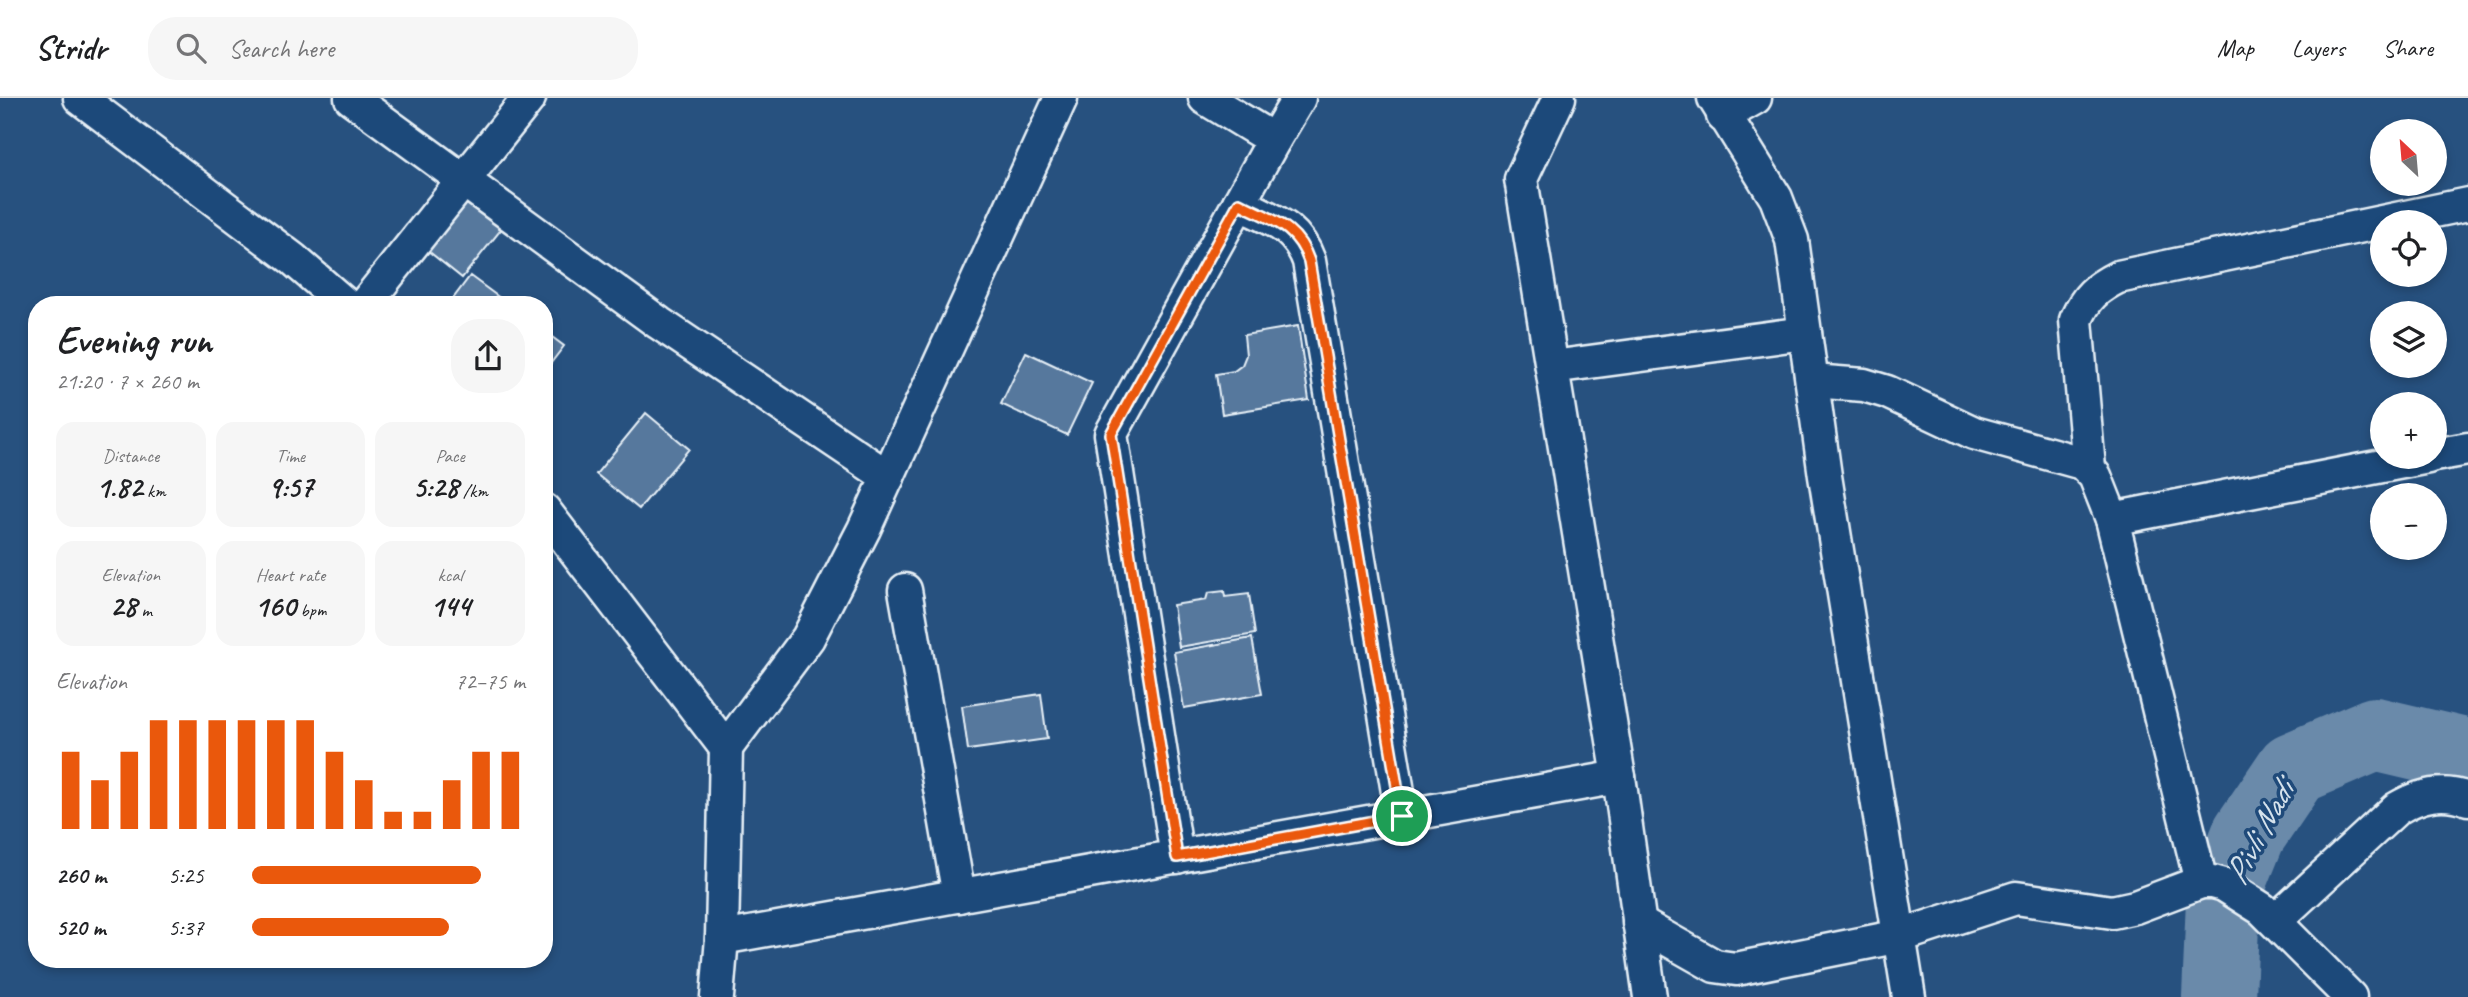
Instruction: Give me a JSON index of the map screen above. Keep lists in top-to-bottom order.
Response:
{
  "water": ["Pivli Nadi"],
  "north": "top left",
  "page": {
    "header": "Stridr",
    "search": "Search here",
    "nav": ["Map", "Layers", "Share"],
    "map_buttons": ["+", "−"],
    "heading": ["Evening run", "21:20 · 7 × 260 m"],
    "stats": [
      ["Distance", "1.82 km"],
      ["Time", "9:57"],
      ["Pace", "5:28 /km"],
      ["Elevation", "28 m"],
      ["Heart rate", "160 bpm"],
      ["kcal", "144"]
    ],
    "chart": ["Elevation", "72–75 m"],
    "list": [
      {
        "name": "260 m",
        "note": "5:25"
      },
      {
        "name": "520 m",
        "note": "5:37"
      }
    ]
  }
}
